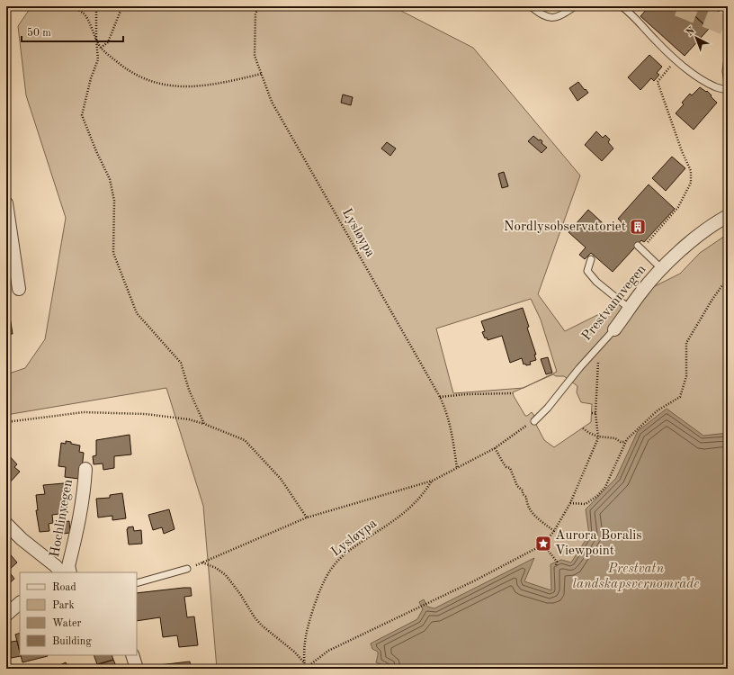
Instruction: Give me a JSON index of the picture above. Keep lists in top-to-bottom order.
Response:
{
  "streets": {
    "street": ["Prestvannvegen", "Hochlinvegen"],
    "path": ["Lysløypa"]
  },
  "parks": ["Prestvatn landskapsvernområde"],
  "places": {
    "building": ["Nordlysobservatoriet"],
    "place": ["Aurora Boralis Viewpoint"]
  },
  "legend": [
    "Road",
    "Park",
    "Water",
    "Building"
  ],
  "scale_bar": "50 m",
  "north": "top left"
}
